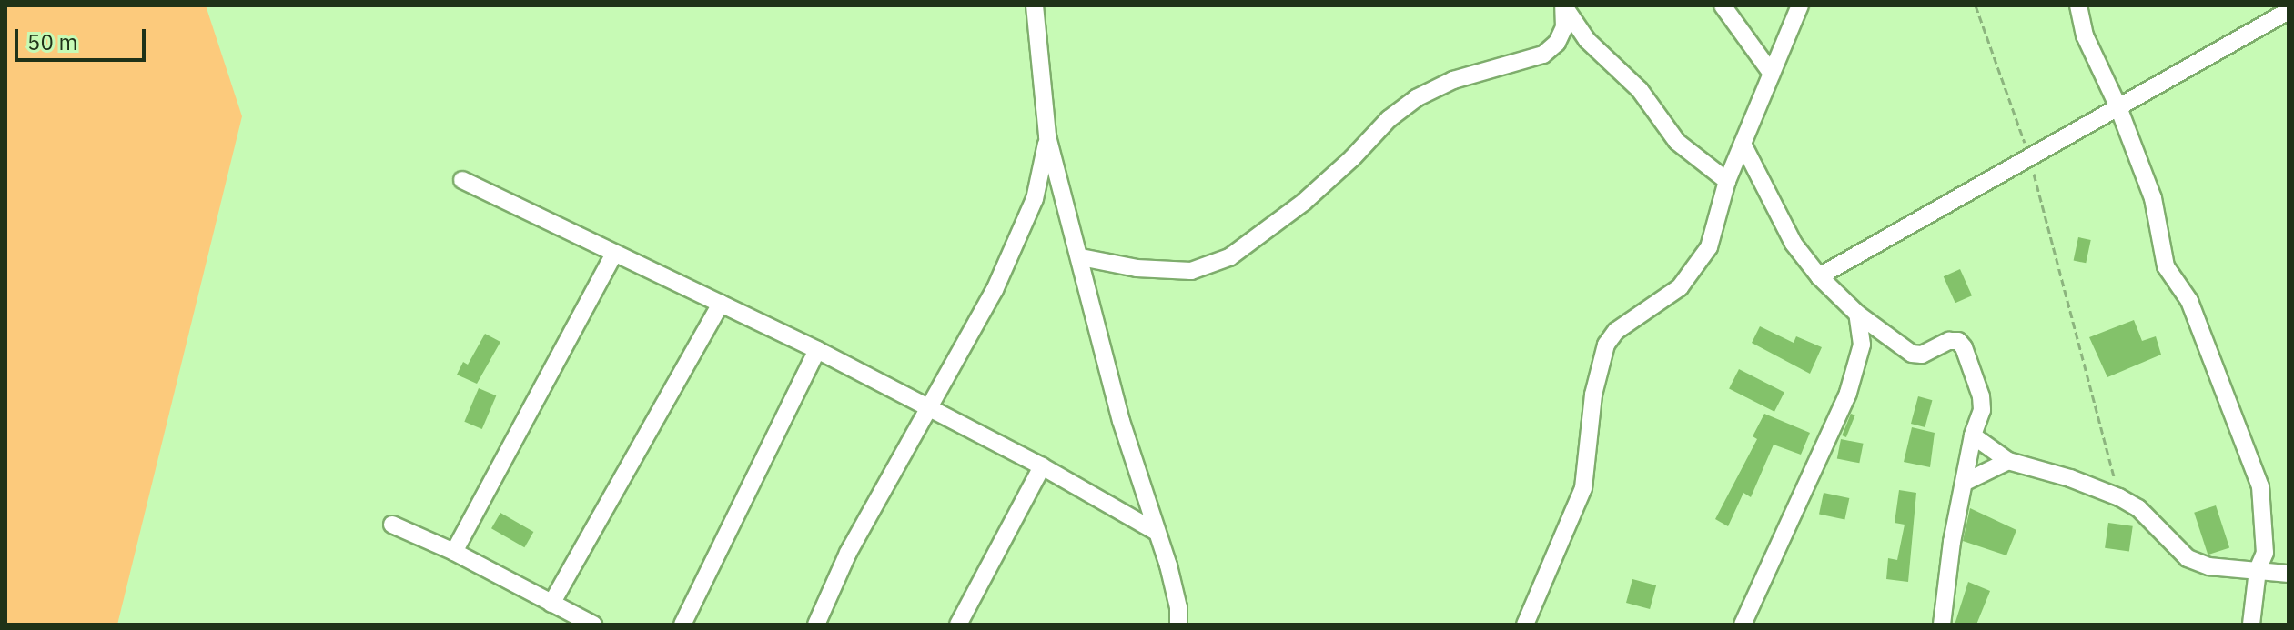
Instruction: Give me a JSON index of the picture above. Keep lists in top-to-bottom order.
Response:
{
  "scale_bar": "50 m"
}
